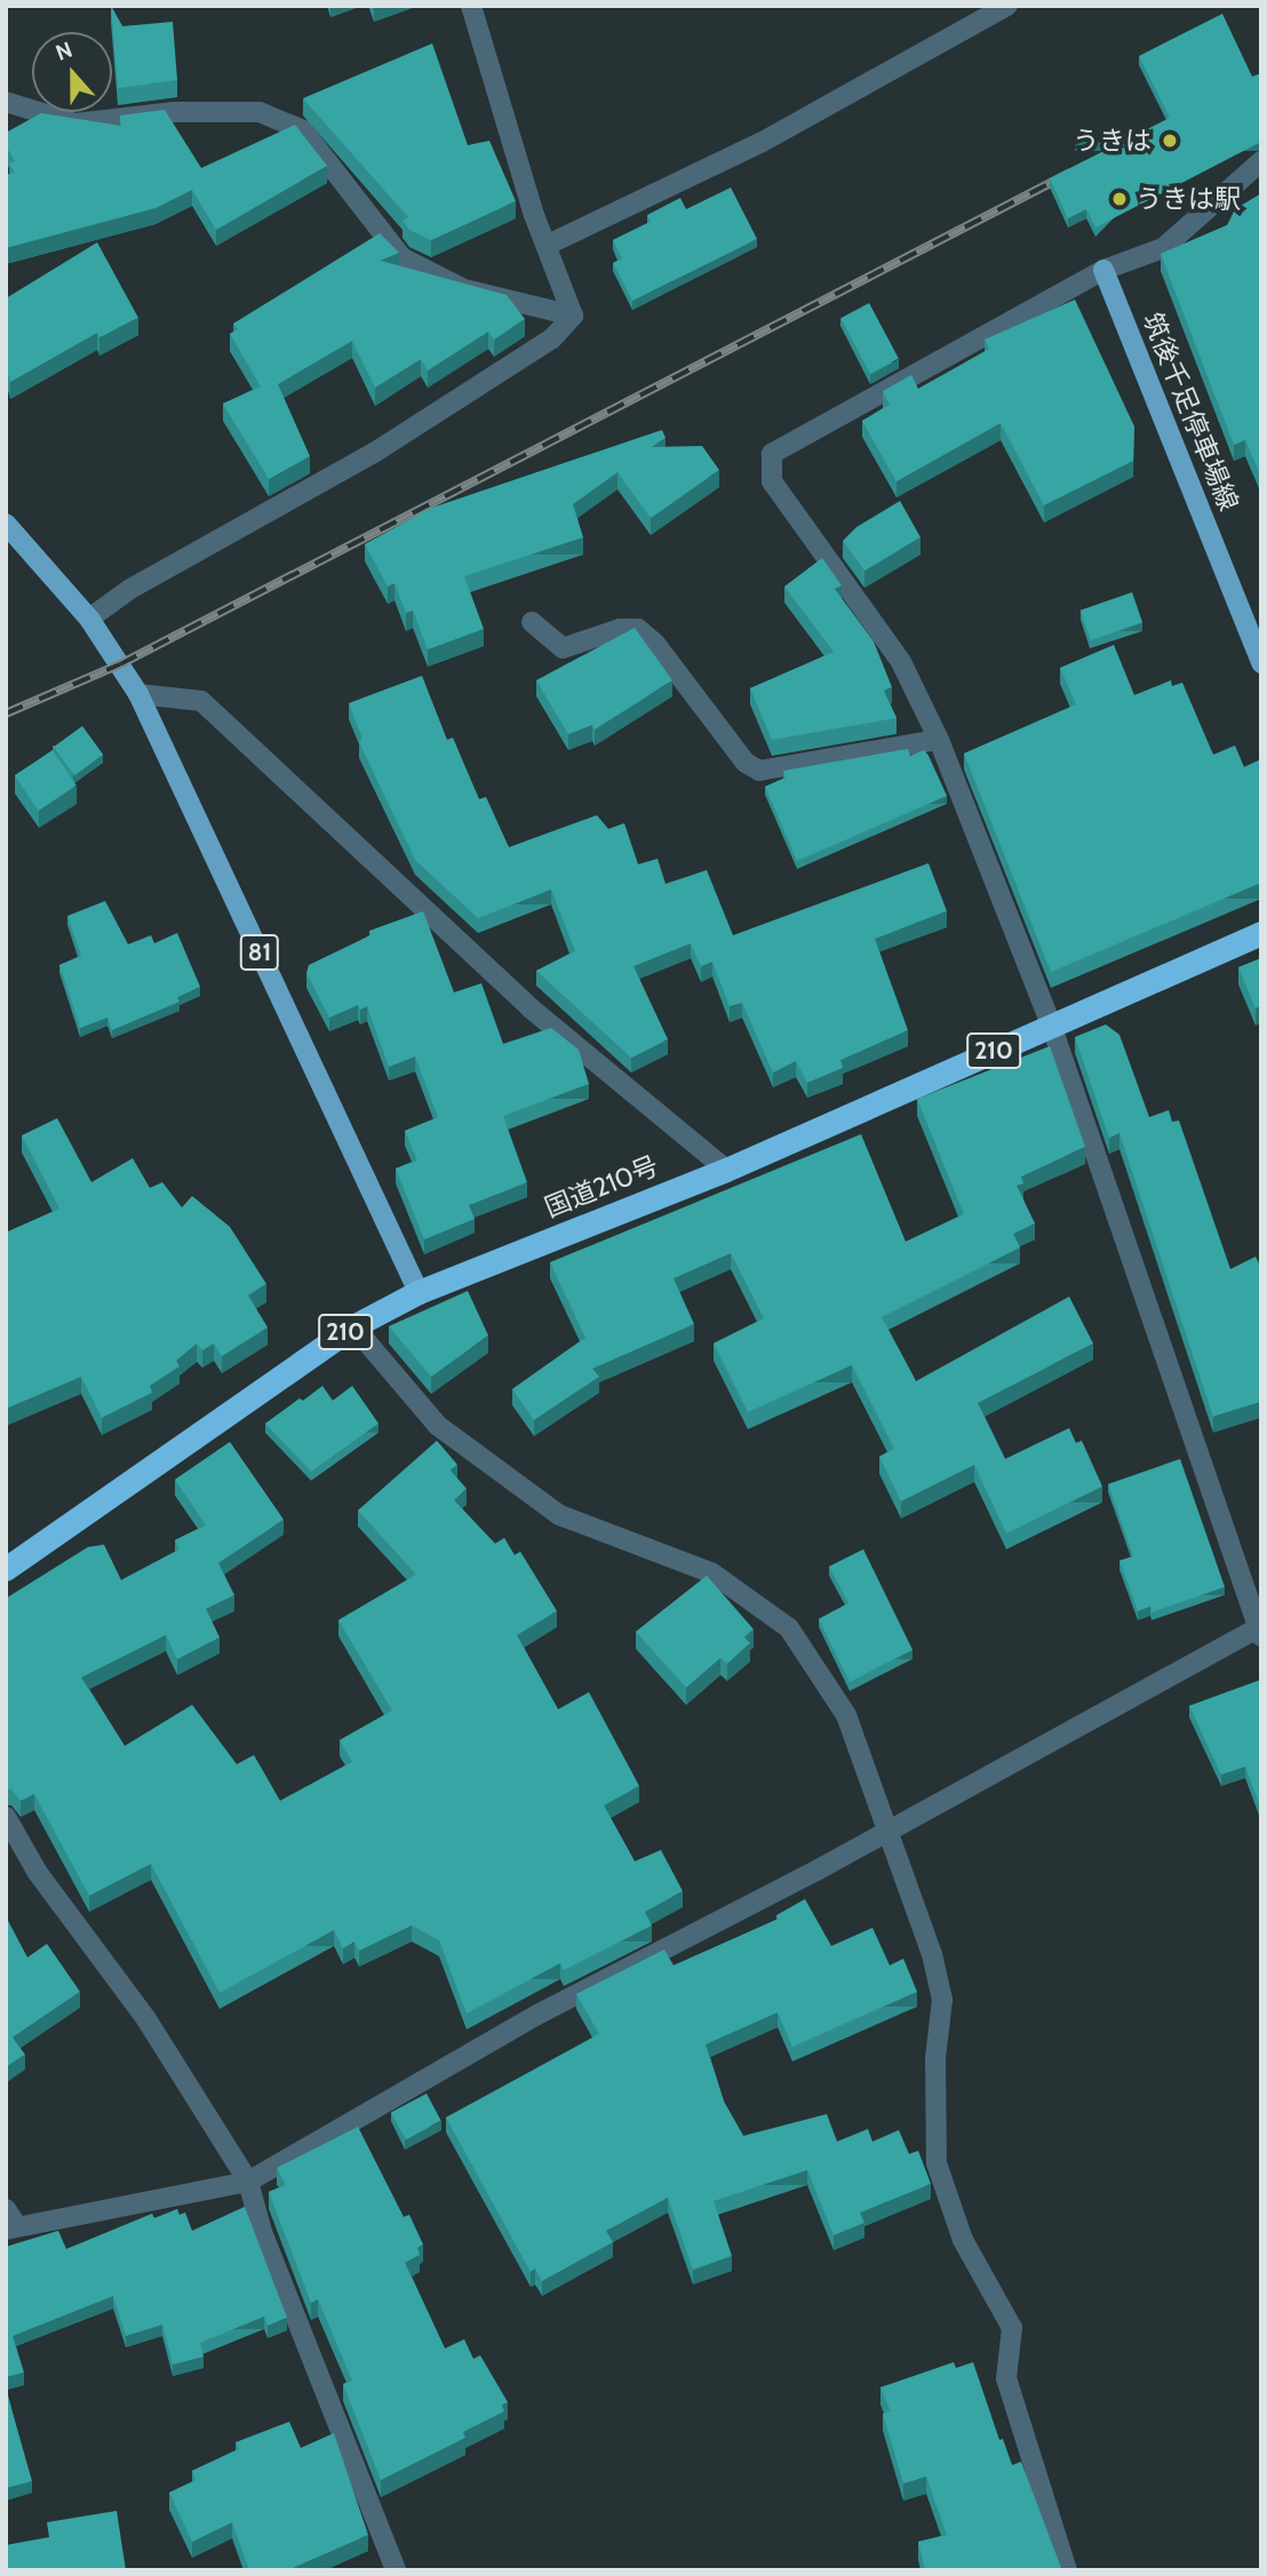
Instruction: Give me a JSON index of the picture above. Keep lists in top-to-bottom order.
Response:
{
  "streets": {
    "highway": ["210", "国道210号"],
    "main road": ["筑後千足停車場線", "81"]
  },
  "crossings": [
    ["81", "国道210号"]
  ],
  "places": ["うきは", "うきは駅"],
  "north": "top"
}
